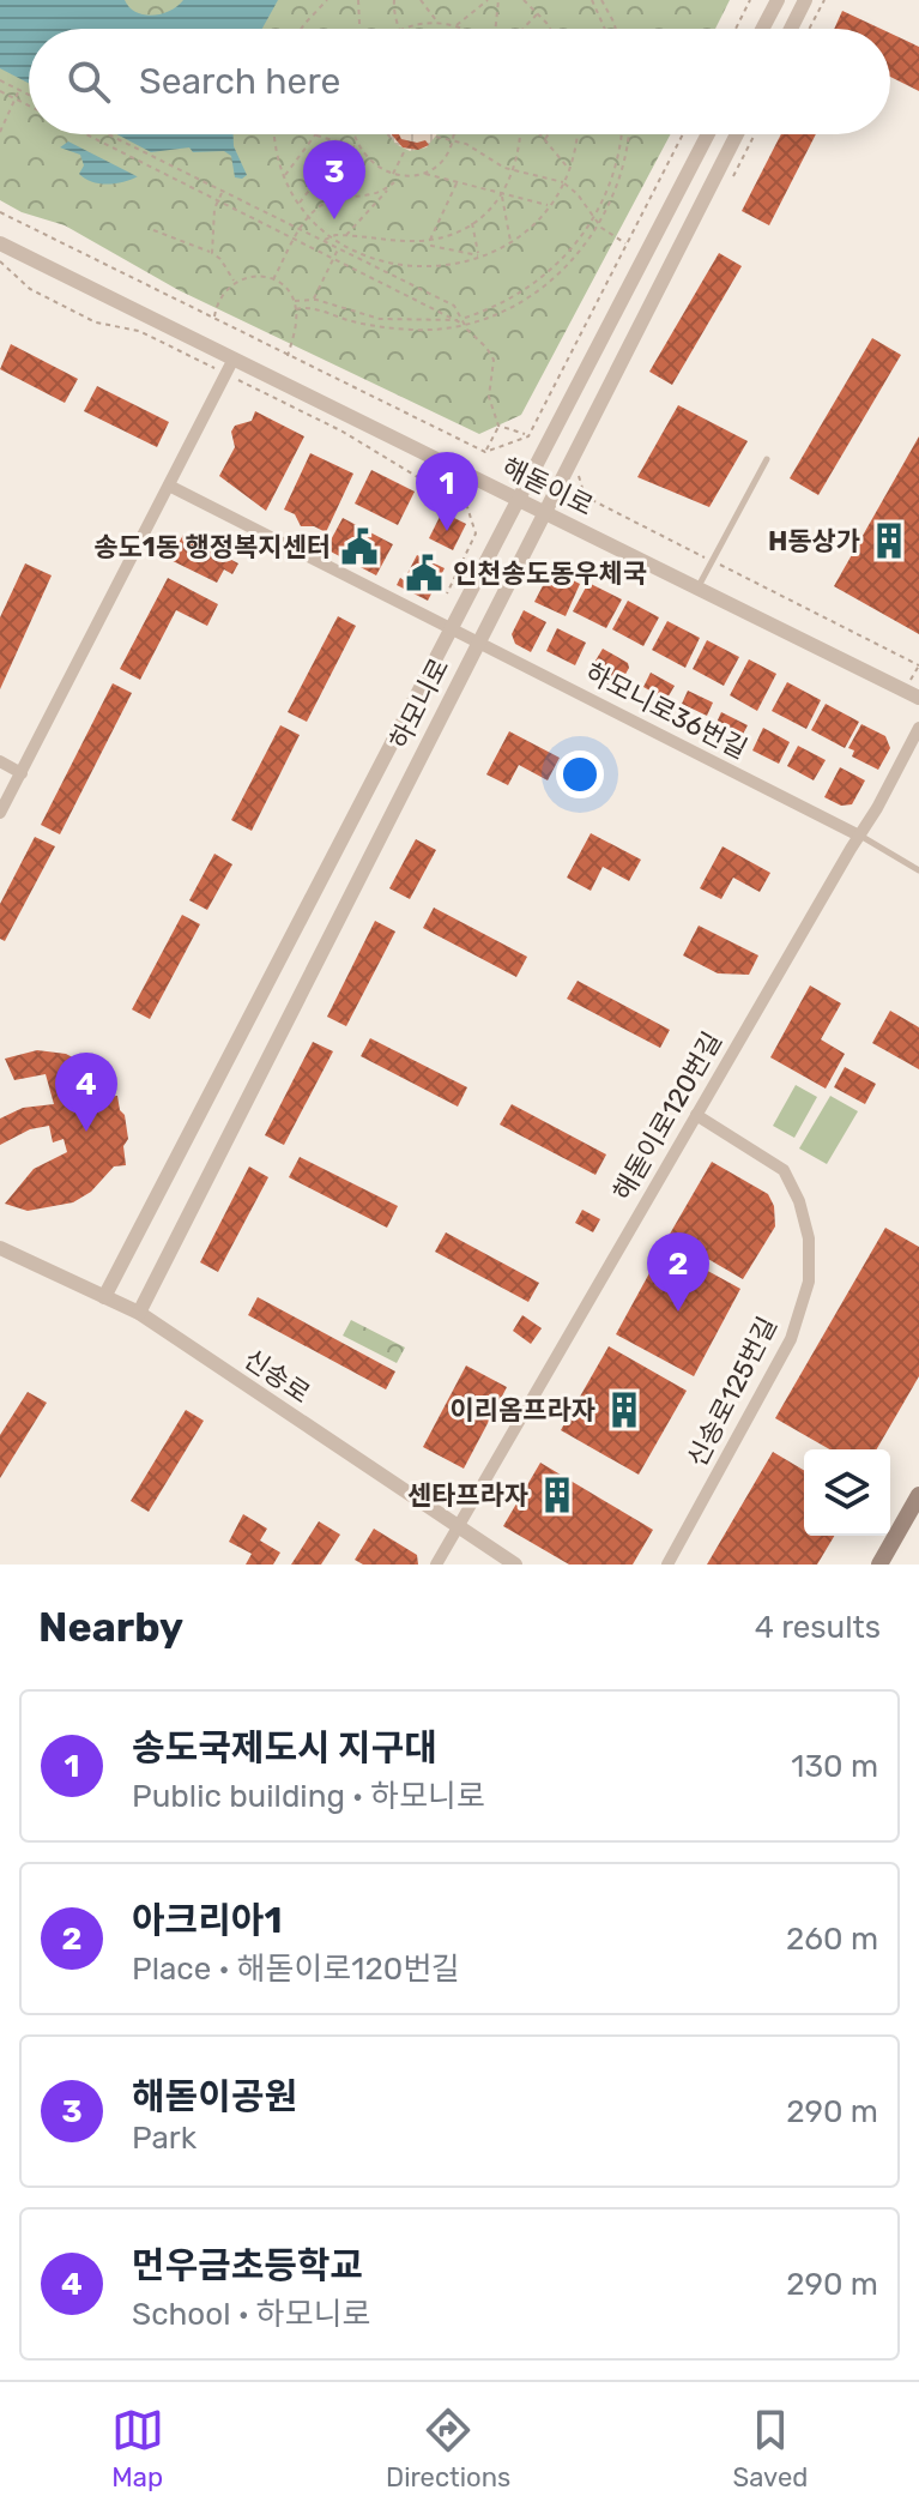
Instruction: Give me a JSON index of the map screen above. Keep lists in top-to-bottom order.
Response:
{
  "streets": {
    "street": [
      "해돋이로",
      "하모니로",
      "하모니로36번길",
      "해돋이로120번길",
      "신송로",
      "신송로125번길"
    ]
  },
  "crossings": [
    ["해돋이로", "하모니로"],
    ["하모니로", "하모니로36번길"],
    ["하모니로", "신송로"],
    ["하모니로36번길", "해돋이로120번길"],
    ["해돋이로120번길", "신송로"],
    ["해돋이로120번길", "신송로125번길"]
  ],
  "places": {
    "building": ["H동상가", "이리옴프라자", "센타프라자"],
    "public building": ["송도1동 행정복지센터", "인천송도동우체국"]
  },
  "page": {
    "search": "Search here",
    "pins": [
      "3",
      "1",
      "4",
      "2"
    ],
    "heading": ["Nearby", "4 results"],
    "list": [
      {
        "mark": "1",
        "name": "송도국제도시 지구대",
        "note": "Public building · 하모니로",
        "value": "130 m"
      },
      {
        "mark": "2",
        "name": "아크리아1",
        "note": "Place · 해돋이로120번길",
        "value": "260 m"
      },
      {
        "mark": "3",
        "name": "해돋이공원",
        "note": "Park",
        "value": "290 m"
      },
      {
        "mark": "4",
        "name": "먼우금초등학교",
        "note": "School · 하모니로",
        "value": "290 m"
      }
    ],
    "nav": ["Map", "Directions", "Saved"]
  }
}
